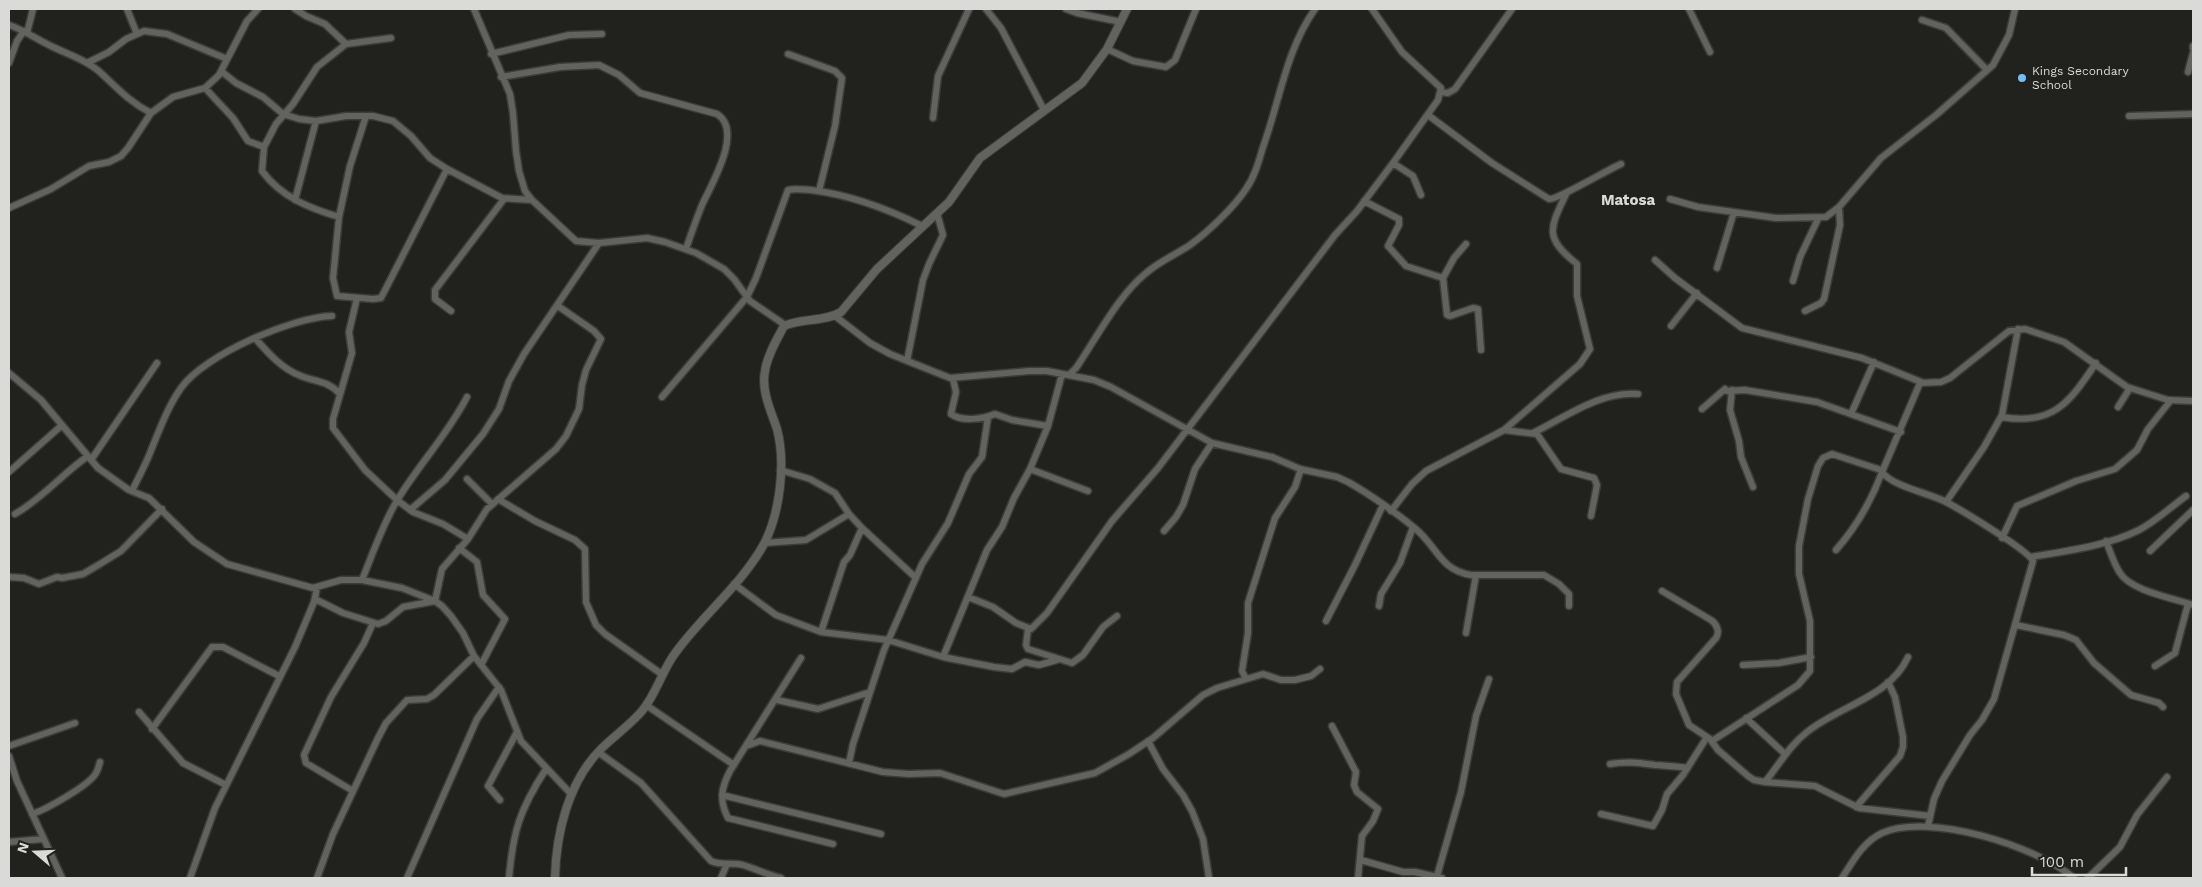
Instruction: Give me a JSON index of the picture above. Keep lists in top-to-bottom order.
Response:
{
  "districts": ["Matosa"],
  "places": ["Kings Secondary School"],
  "scale_bar": "100 m",
  "north": "left"
}
